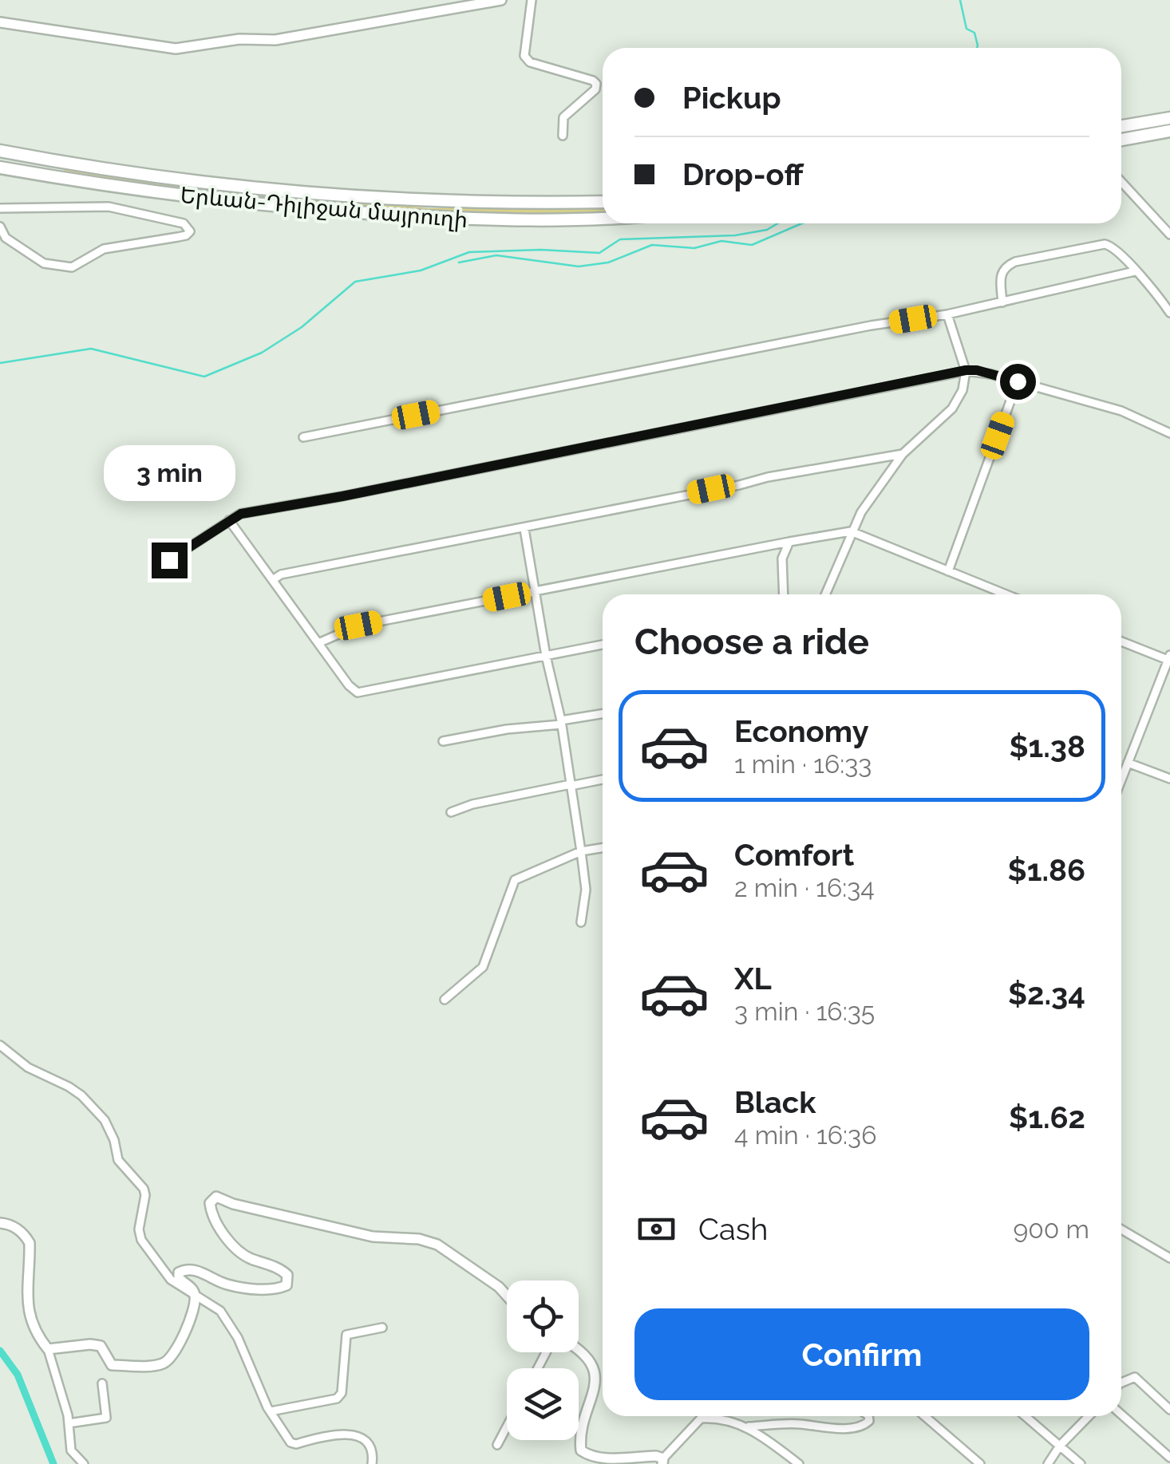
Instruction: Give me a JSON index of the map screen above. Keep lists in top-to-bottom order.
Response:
{
  "streets": {
    "highway": ["Երևան-Դիլիջան մայրուղի"]
  },
  "page": {
    "banner": ["Pickup", "Drop-off"],
    "bubble": "3 min",
    "heading": "Choose a ride",
    "list": [
      {
        "name": "Economy",
        "note": "1 min · 16:33",
        "value": "$1.38"
      },
      {
        "name": "Comfort",
        "note": "2 min · 16:34",
        "value": "$1.86"
      },
      {
        "name": "XL",
        "note": "3 min · 16:35",
        "value": "$2.34"
      },
      {
        "name": "Black",
        "note": "4 min · 16:36",
        "value": "$1.62"
      }
    ],
    "pay": ["Cash", "900 m"],
    "buttons": "Confirm"
  }
}
